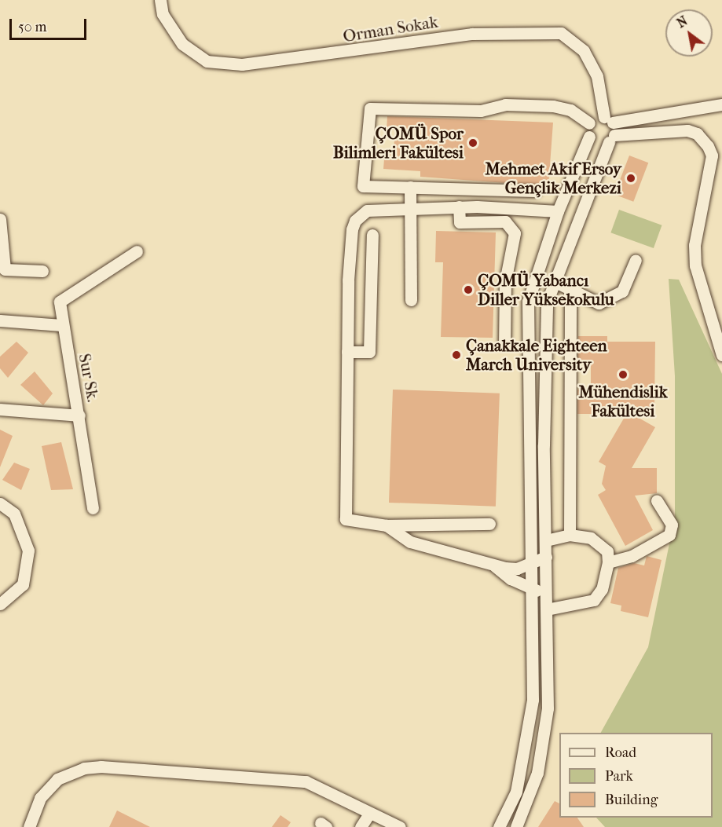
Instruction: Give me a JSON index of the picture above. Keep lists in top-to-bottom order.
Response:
{
  "streets": {
    "street": ["Orman Sokak", "Sur Sk."]
  },
  "places": [
    "ÇOMÜ Spor Bilimleri Fakültesi",
    "Mehmet Akif Ersoy Gençlik Merkezi",
    "ÇOMÜ Yabancı Diller Yüksekokulu",
    "Çanakkale Eighteen March University",
    "Mühendislik Fakültesi"
  ],
  "legend": ["Road", "Park", "Building"],
  "scale_bar": "50 m",
  "north": "top left"
}
